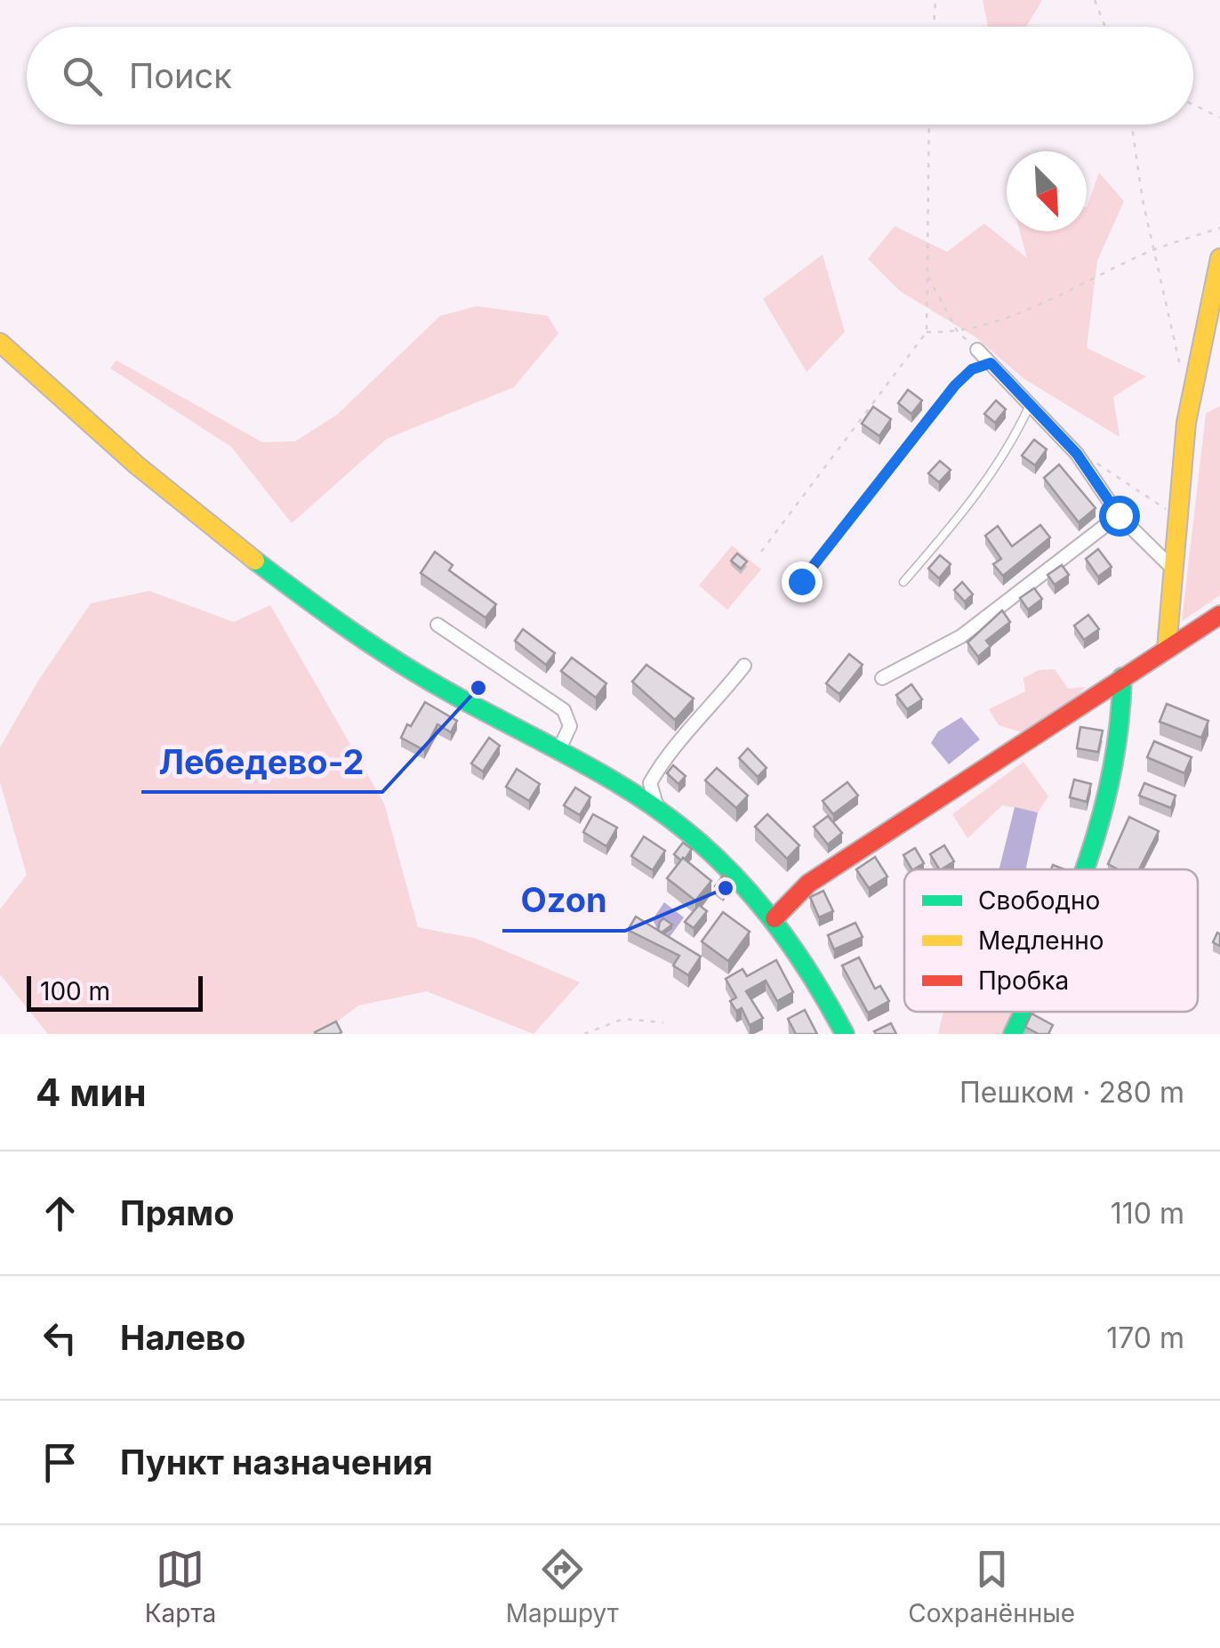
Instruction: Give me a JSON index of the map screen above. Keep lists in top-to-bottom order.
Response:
{
  "places": ["Лебедево-2", "Ozon"],
  "legend": ["Свободно", "Медленно", "Пробка"],
  "scale_bar": "100 m",
  "north": "bottom right",
  "page": {
    "search": "Поиск",
    "scale": "100 m",
    "heading": ["4 мин", "Пешком · 280 m"],
    "list": [
      ["Прямо", "110 m"],
      ["Налево", "170 m"],
      "Пункт назначения"
    ],
    "nav": ["Карта", "Маршрут", "Сохранённые"]
  }
}
